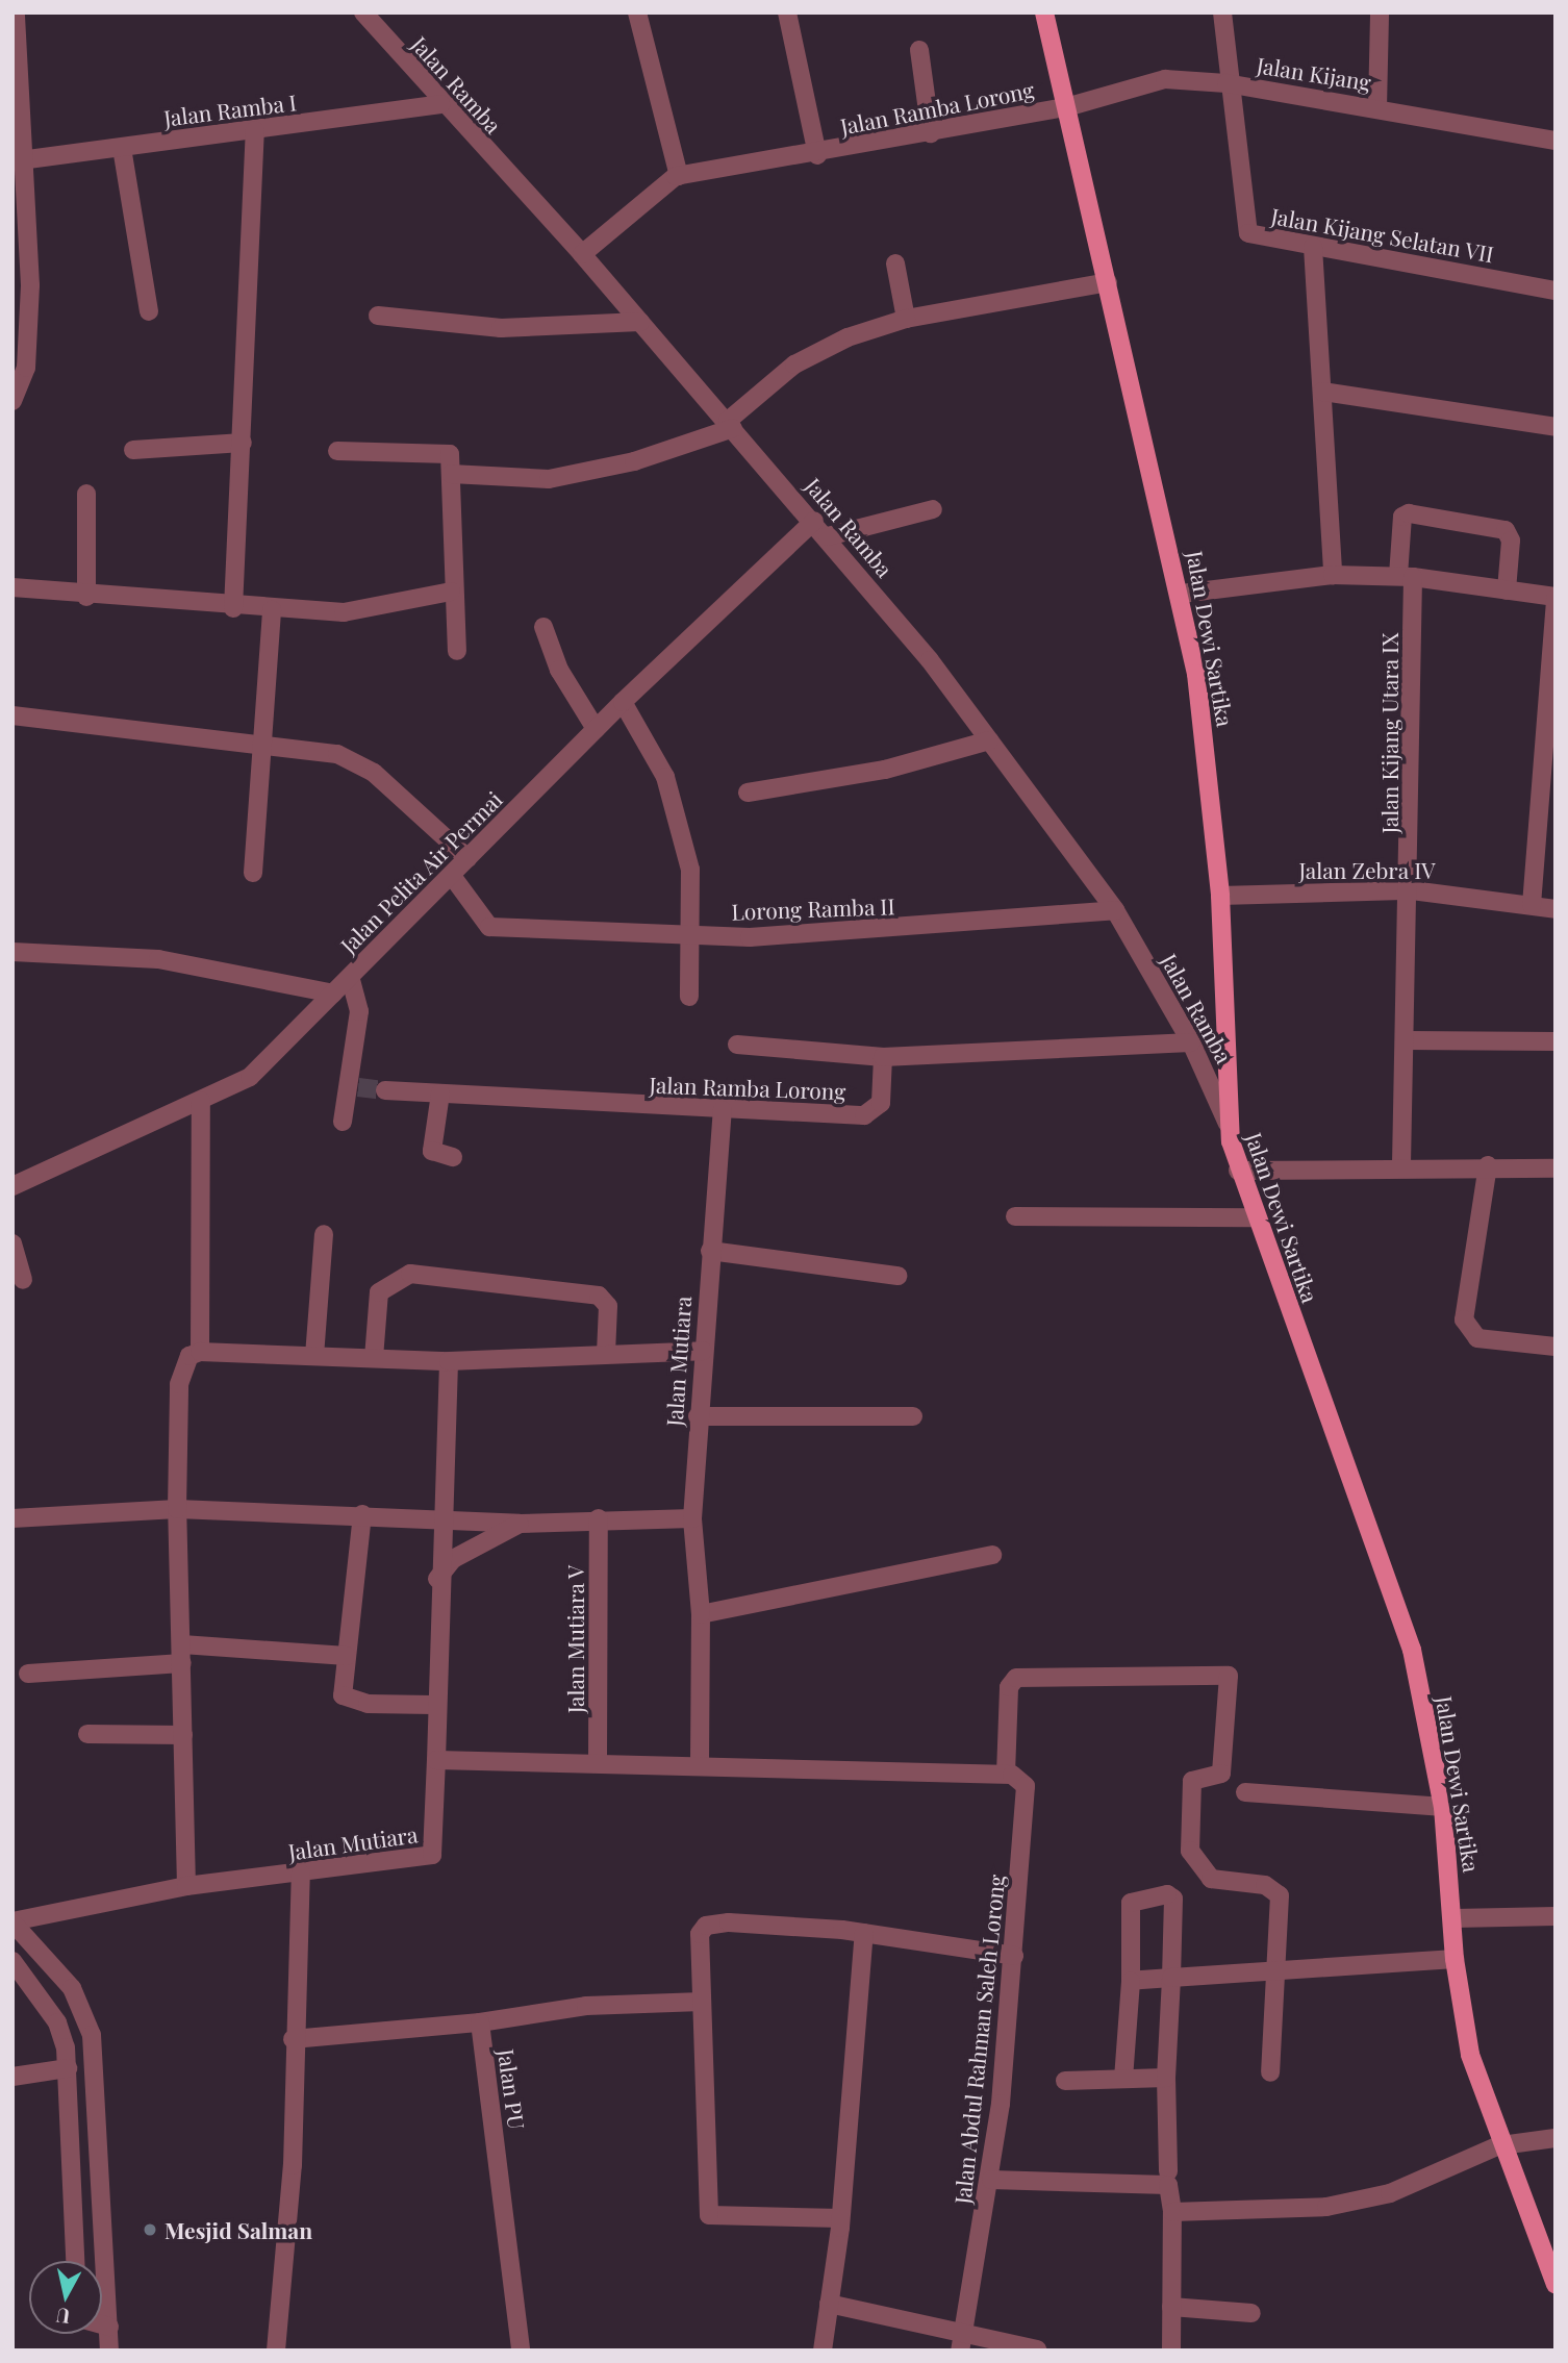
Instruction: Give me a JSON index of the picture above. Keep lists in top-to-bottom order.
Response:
{
  "streets": {
    "main road": ["Jalan Dewi Sartika"],
    "street": [
      "Jalan Kijang",
      "Jalan Ramba",
      "Jalan Ramba Lorong",
      "Jalan Ramba I",
      "Jalan Kijang Selatan VII",
      "Jalan Kijang Utara IX",
      "Jalan Zebra IV",
      "Jalan Pelita Air Permai",
      "Lorong Ramba II",
      "Jalan Mutiara",
      "Jalan Mutiara V",
      "Jalan Abdul Rahman Saleh Lorong",
      "Jalan PU"
    ]
  },
  "crossings": [
    ["Jalan Kijang", "Jalan Ramba Lorong"],
    ["Jalan Kijang", "Jalan Kijang Selatan VII"],
    ["Jalan Kijang", "Jalan Dewi Sartika"],
    ["Jalan Ramba", "Jalan Ramba I"],
    ["Jalan Ramba", "Jalan Dewi Sartika"],
    ["Jalan Ramba", "Jalan Pelita Air Permai"],
    ["Jalan Ramba", "Lorong Ramba II"],
    ["Jalan Ramba Lorong", "Jalan Dewi Sartika"],
    ["Jalan Ramba Lorong", "Jalan Mutiara"],
    ["Jalan Dewi Sartika", "Jalan Zebra IV"],
    ["Jalan Kijang Utara IX", "Jalan Zebra IV"],
    ["Jalan Pelita Air Permai", "Lorong Ramba II"]
  ],
  "places": ["Mesjid Salman"],
  "north": "bottom"
}
